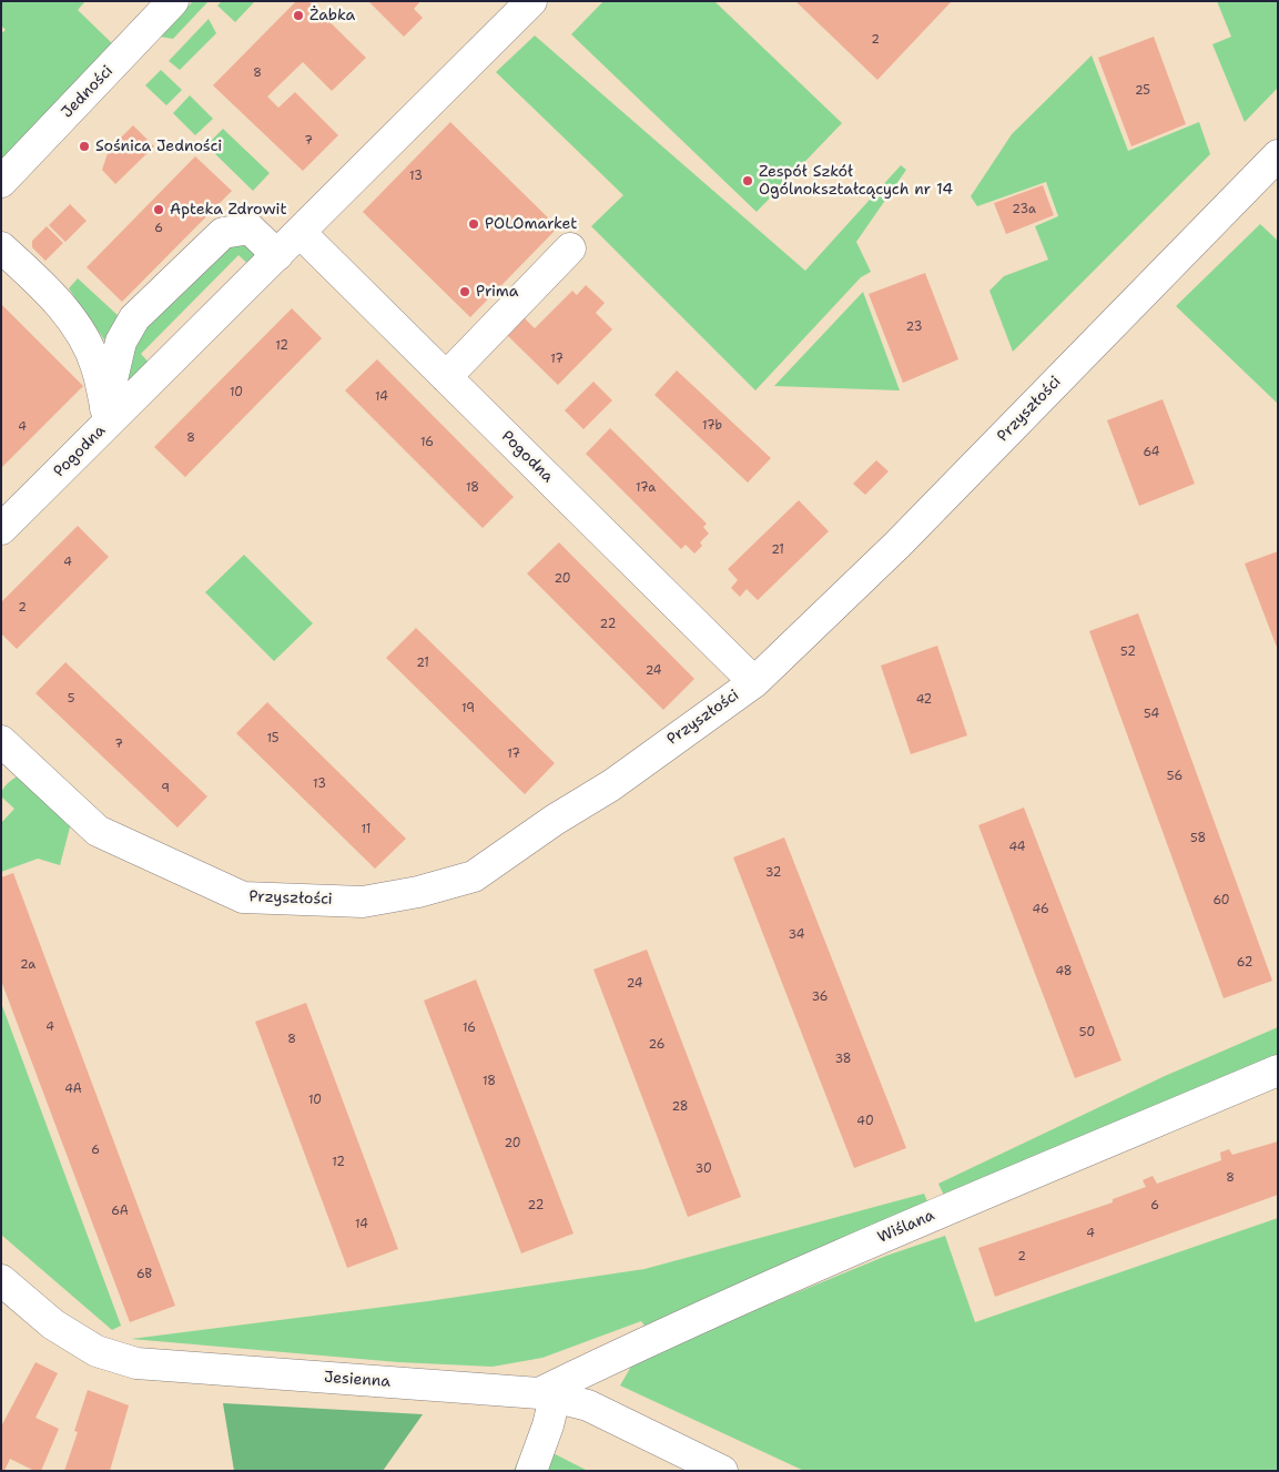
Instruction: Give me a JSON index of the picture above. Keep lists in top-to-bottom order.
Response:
{
  "streets": {
    "street": [
      "Jedności",
      "Przyszłości",
      "Pogodna",
      "Wiślana",
      "Jesienna"
    ]
  },
  "crossings": [
    ["Przyszłości", "Pogodna"],
    ["Wiślana", "Jesienna"]
  ],
  "places": [
    "Żabka",
    "Sośnica Jedności",
    "Zespół Szkół Ogólnokształcących nr 14",
    "Apteka Zdrowit",
    "POLOmarket",
    "Prima"
  ],
  "house_numbers": [
    "2",
    "8",
    "25",
    "7",
    "13",
    "23a",
    "6",
    "23",
    "12",
    "17",
    "10",
    "14",
    "17b",
    "4",
    "8",
    "16",
    "64",
    "18",
    "17a",
    "21",
    "4",
    "20",
    "2",
    "22",
    "52",
    "21",
    "24",
    "5",
    "42",
    "19",
    "54",
    "15",
    "7",
    "17",
    "56",
    "13",
    "9",
    "11",
    "58",
    "44",
    "32",
    "60",
    "46",
    "34",
    "62",
    "2a",
    "48",
    "24",
    "36",
    "4",
    "16",
    "50",
    "8",
    "26",
    "38",
    "18",
    "4A",
    "10",
    "28",
    "40",
    "20",
    "6",
    "12",
    "30",
    "8",
    "22",
    "6",
    "6A",
    "14",
    "4",
    "2",
    "6B"
  ]
}
